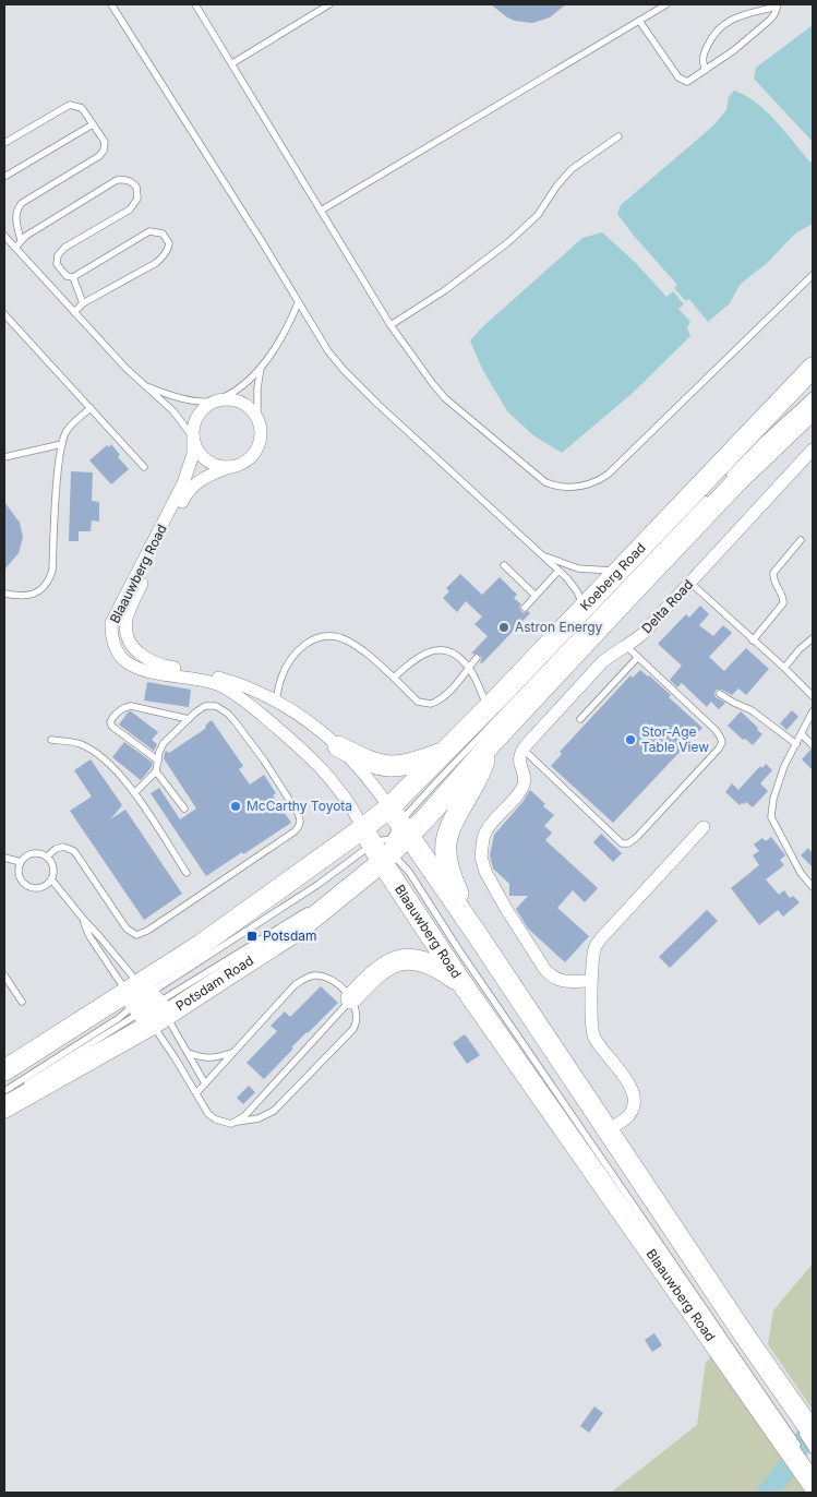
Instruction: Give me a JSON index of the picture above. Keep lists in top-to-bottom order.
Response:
{
  "streets": {
    "main road": ["Blaauwberg Road", "Koeberg Road", "Potsdam Road"],
    "street": ["Delta Road"]
  },
  "crossings": [
    ["Blaauwberg Road", "Koeberg Road"],
    ["Blaauwberg Road", "Potsdam Road"],
    ["Koeberg Road", "Potsdam Road"]
  ],
  "places": {
    "other": ["Astron Energy", "Stor-Age Table View", "McCarthy Toyota"],
    "transit": ["Potsdam"]
  }
}
